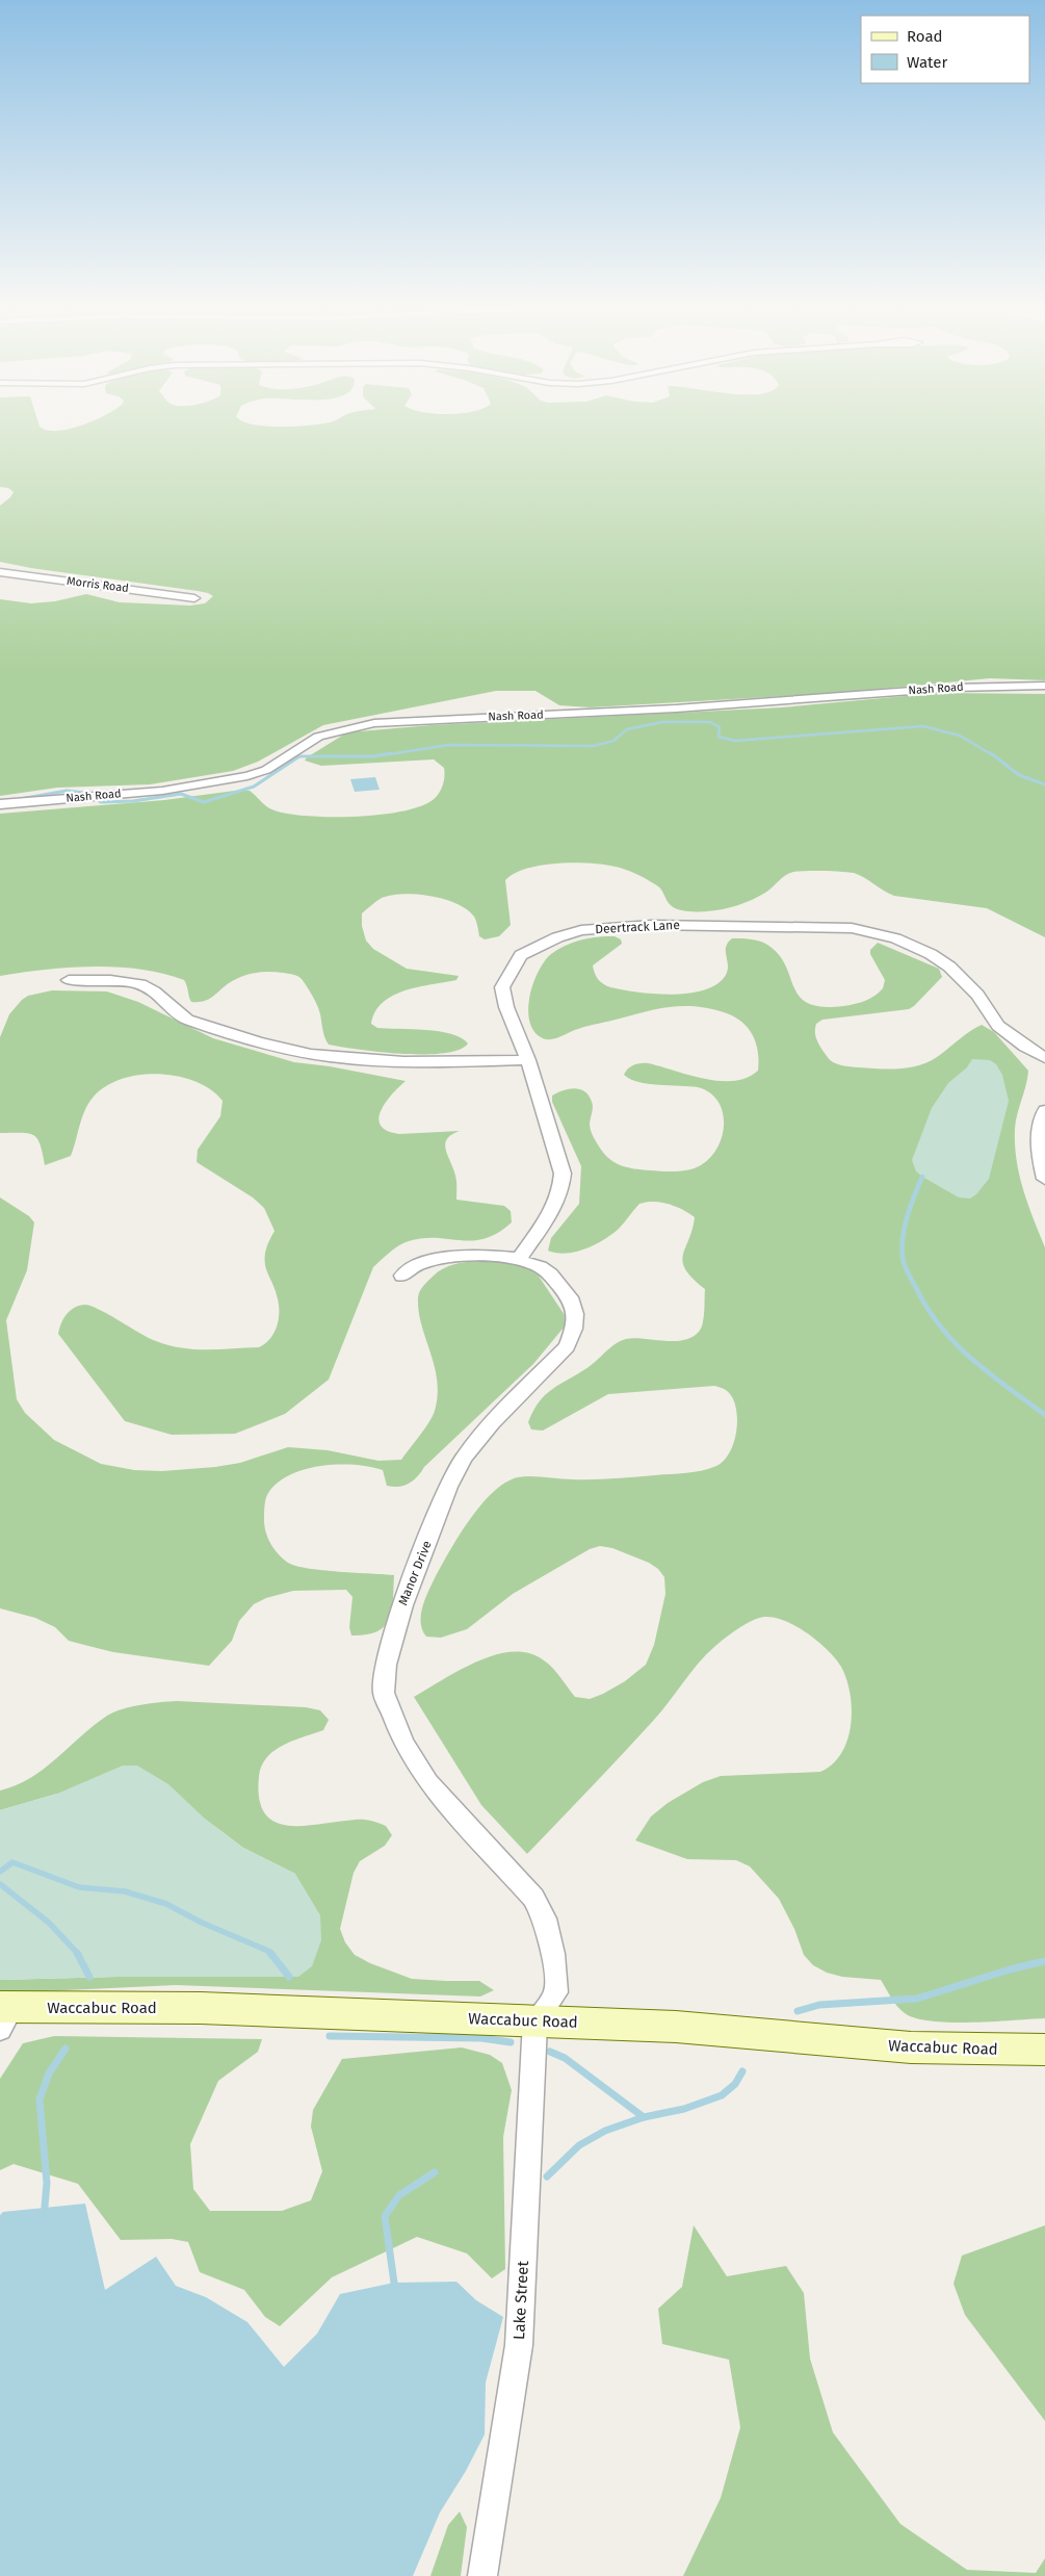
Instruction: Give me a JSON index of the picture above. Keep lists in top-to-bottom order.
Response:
{
  "streets": {
    "main road": ["Waccabuc Road"],
    "street": [
      "Morris Road",
      "Nash Road",
      "Deertrack Lane",
      "Manor Drive",
      "Lake Street"
    ]
  },
  "crossings": [
    ["Deertrack Lane", "Manor Drive"],
    ["Manor Drive", "Waccabuc Road"],
    ["Manor Drive", "Lake Street"],
    ["Waccabuc Road", "Lake Street"]
  ],
  "legend": ["Road", "Water"]
}
